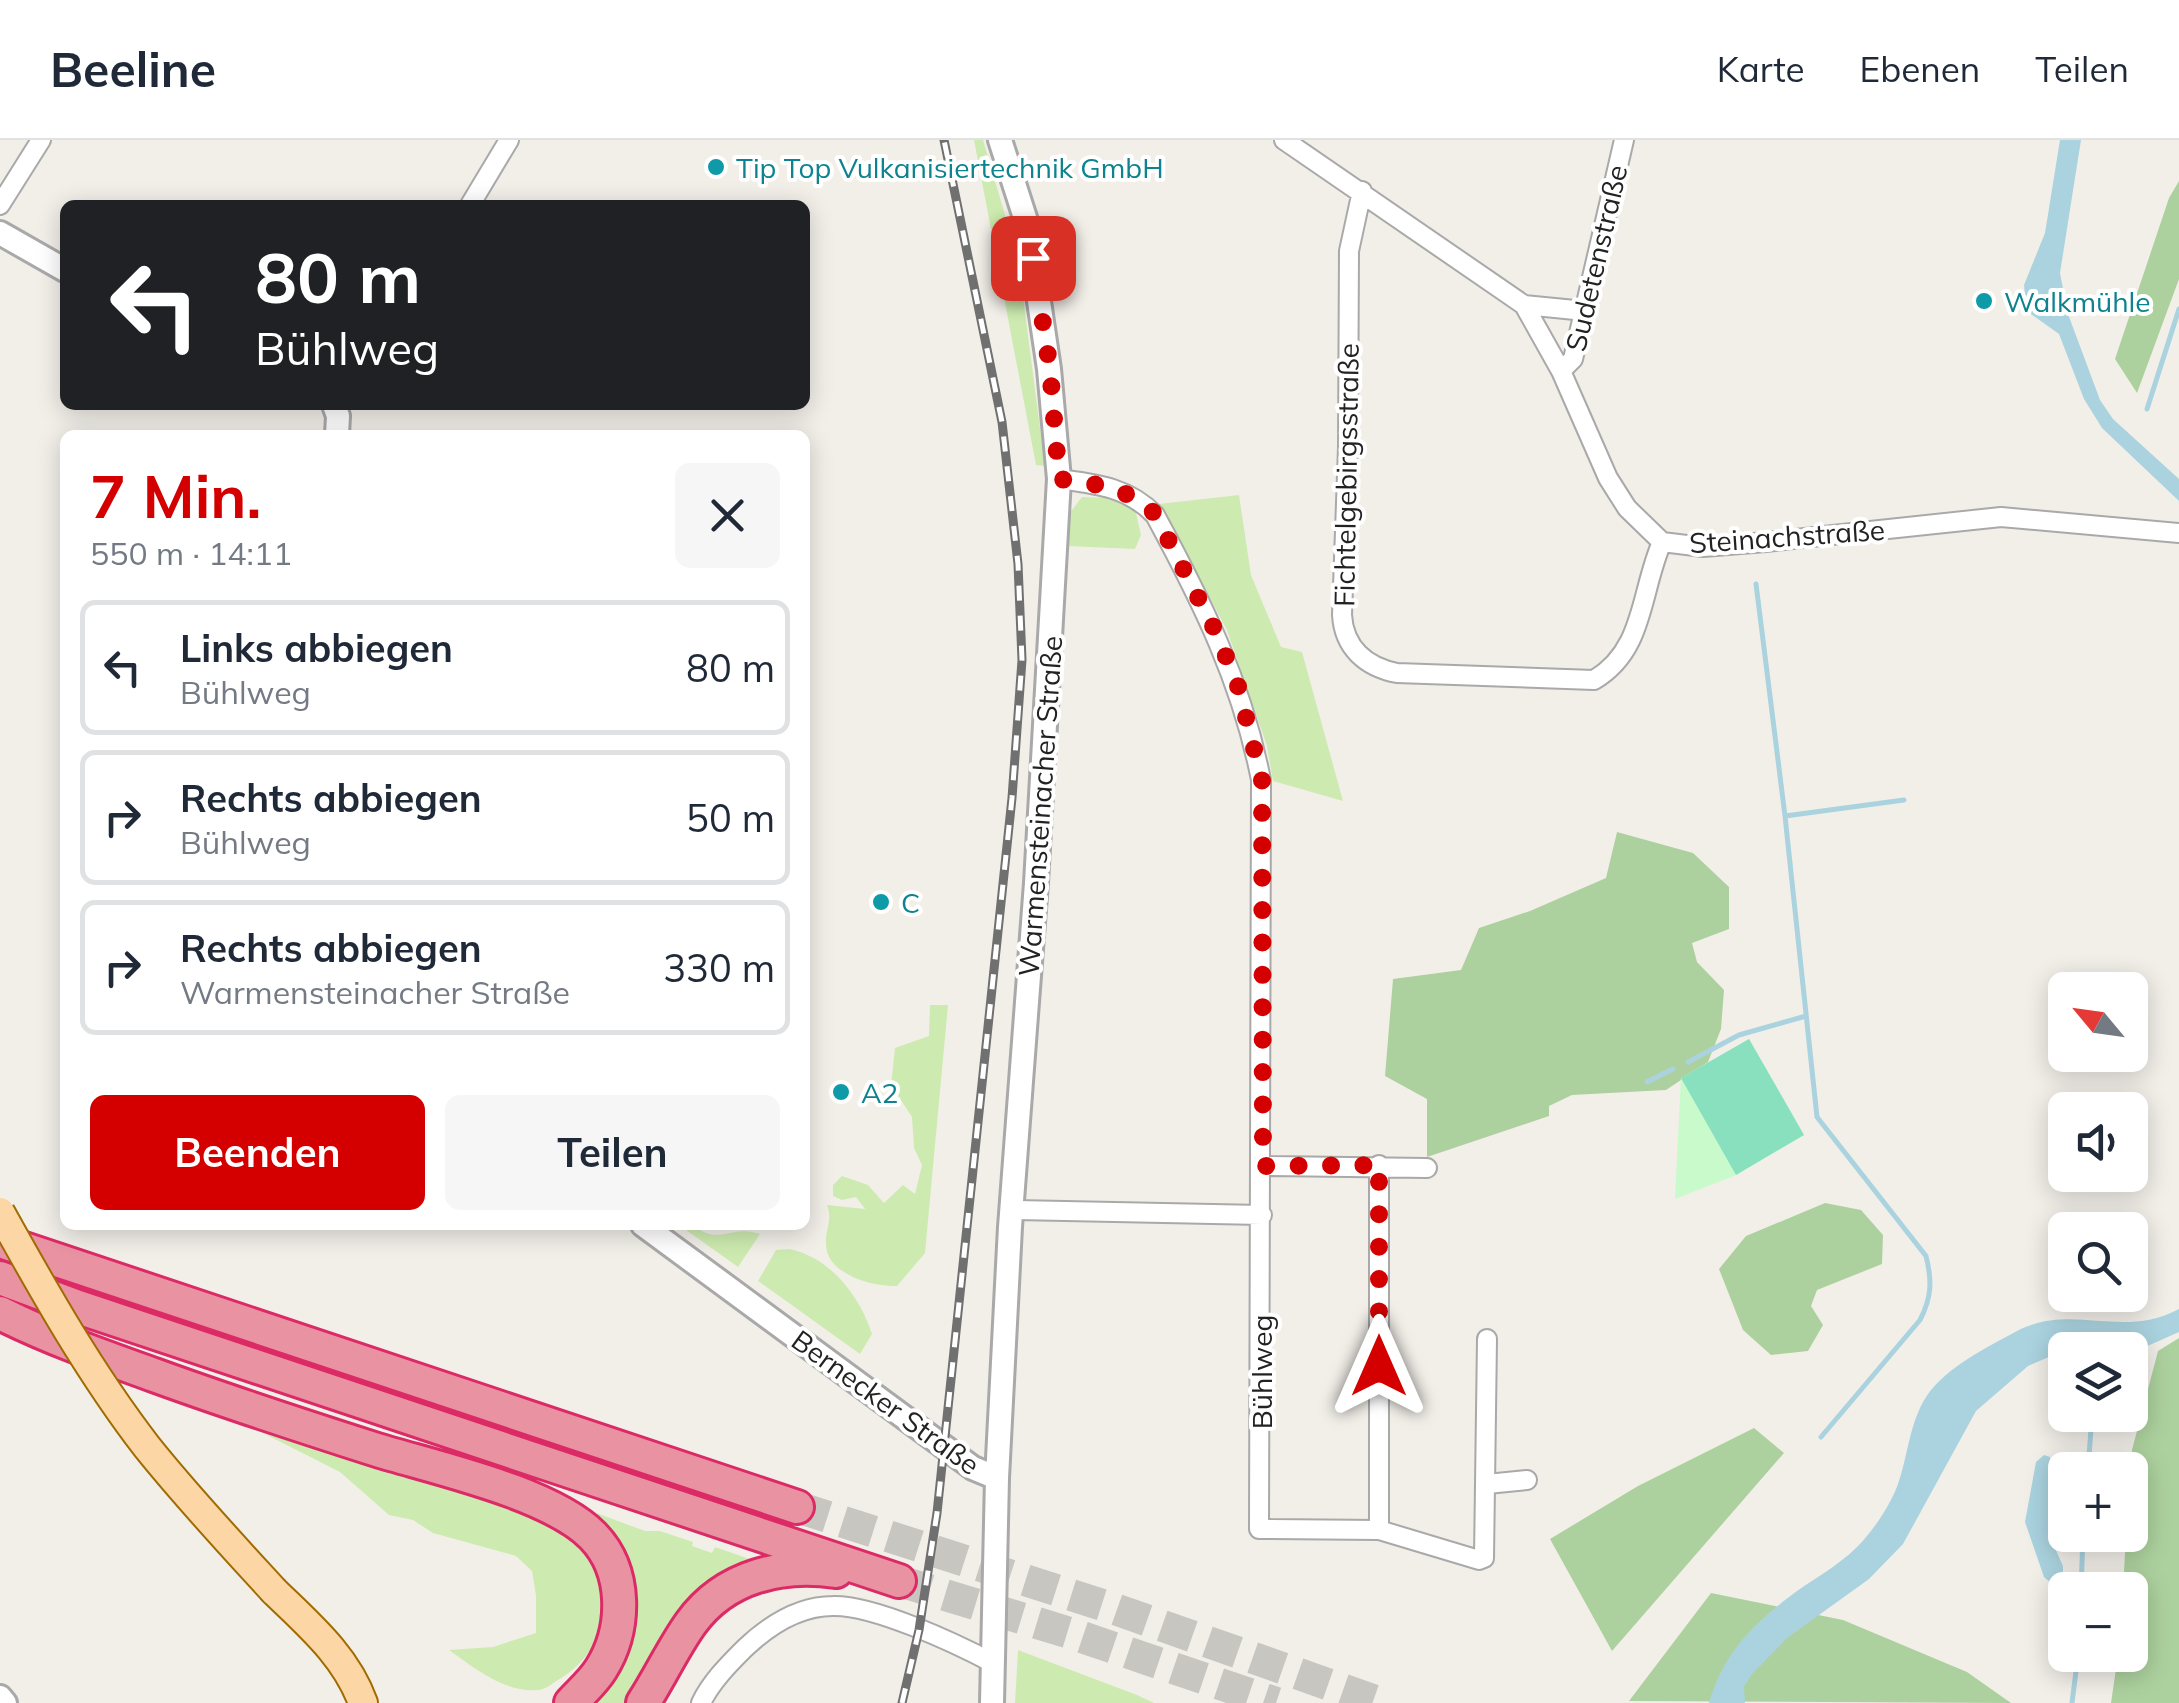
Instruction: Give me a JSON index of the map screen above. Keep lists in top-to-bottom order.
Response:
{
  "streets": {
    "street": [
      "Sudetenstraße",
      "Fichtelgebirgsstraße",
      "Steinachstraße",
      "Warmensteinacher Straße",
      "Bühlweg",
      "Bernecker Straße"
    ]
  },
  "crossings": [
    ["Sudetenstraße", "Steinachstraße"],
    ["Fichtelgebirgsstraße", "Steinachstraße"],
    ["Warmensteinacher Straße", "Bühlweg"],
    ["Warmensteinacher Straße", "Bernecker Straße"]
  ],
  "places": [
    "Tip Top Vulkanisiertechnik GmbH",
    "Walkmühle",
    "C",
    "A2"
  ],
  "north": "top left",
  "page": {
    "header": "Beeline",
    "nav": ["Karte", "Ebenen", "Teilen"],
    "turn": ["80 m", "Bühlweg"],
    "heading": ["7 Min.", "550 m · 14:11"],
    "list": [
      {
        "name": "Links abbiegen",
        "note": "Bühlweg",
        "value": "80 m"
      },
      {
        "name": "Rechts abbiegen",
        "note": "Bühlweg",
        "value": "50 m"
      },
      {
        "name": "Rechts abbiegen",
        "note": "Warmensteinacher Straße",
        "value": "330 m"
      }
    ],
    "map_buttons": ["+", "−"],
    "buttons": ["Beenden", "Teilen"]
  }
}
